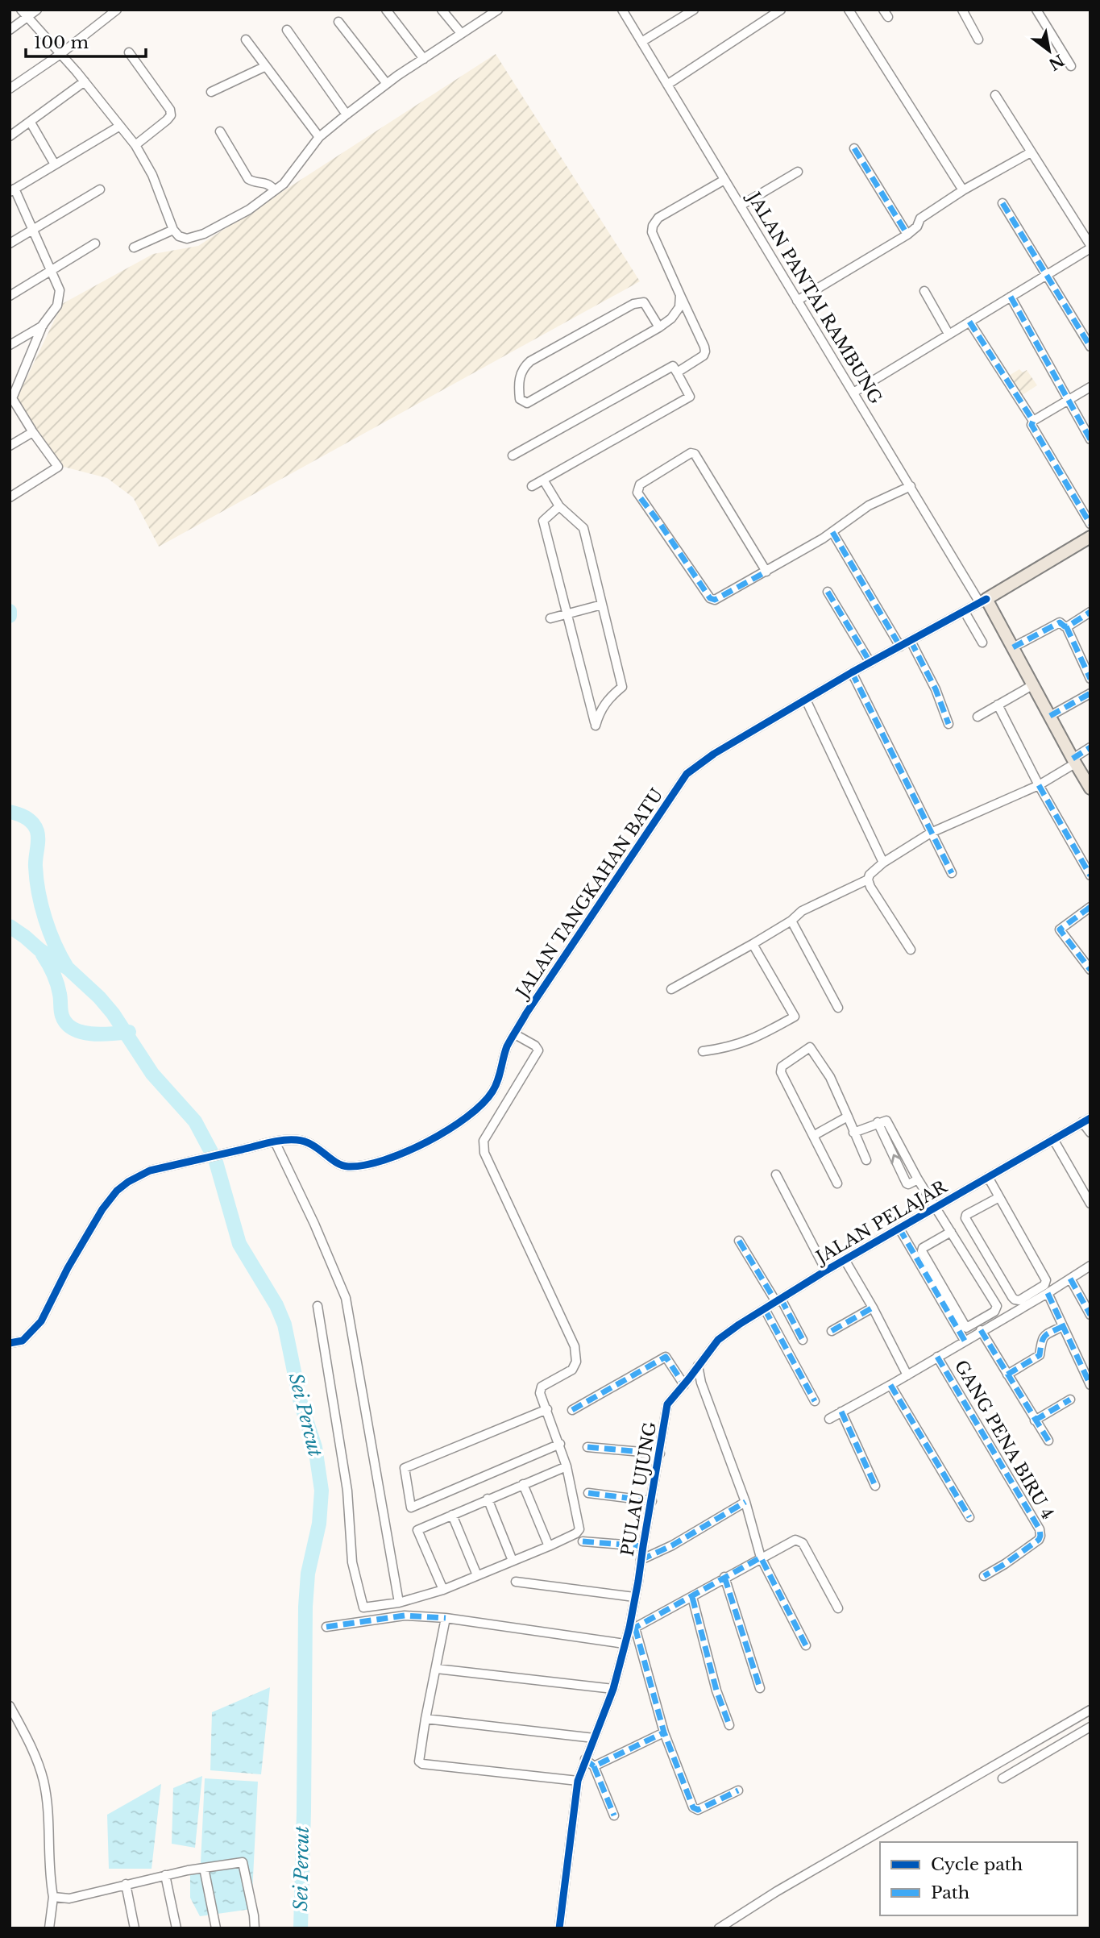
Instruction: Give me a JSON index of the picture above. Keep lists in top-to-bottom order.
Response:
{
  "streets": {
    "street": [
      "JALAN PANTAI RAMBUNG",
      "JALAN TANGKAHAN BATU",
      "JALAN PELAJAR",
      "GANG PENA BIRU 4",
      "PULAU UJUNG"
    ]
  },
  "crossings": [
    ["JALAN PANTAI RAMBUNG", "JALAN TANGKAHAN BATU"],
    ["JALAN PELAJAR", "PULAU UJUNG"]
  ],
  "water": ["Sei Percut"],
  "legend": ["Cycle path", "Path"],
  "scale_bar": "100 m",
  "north": "bottom right"
}
